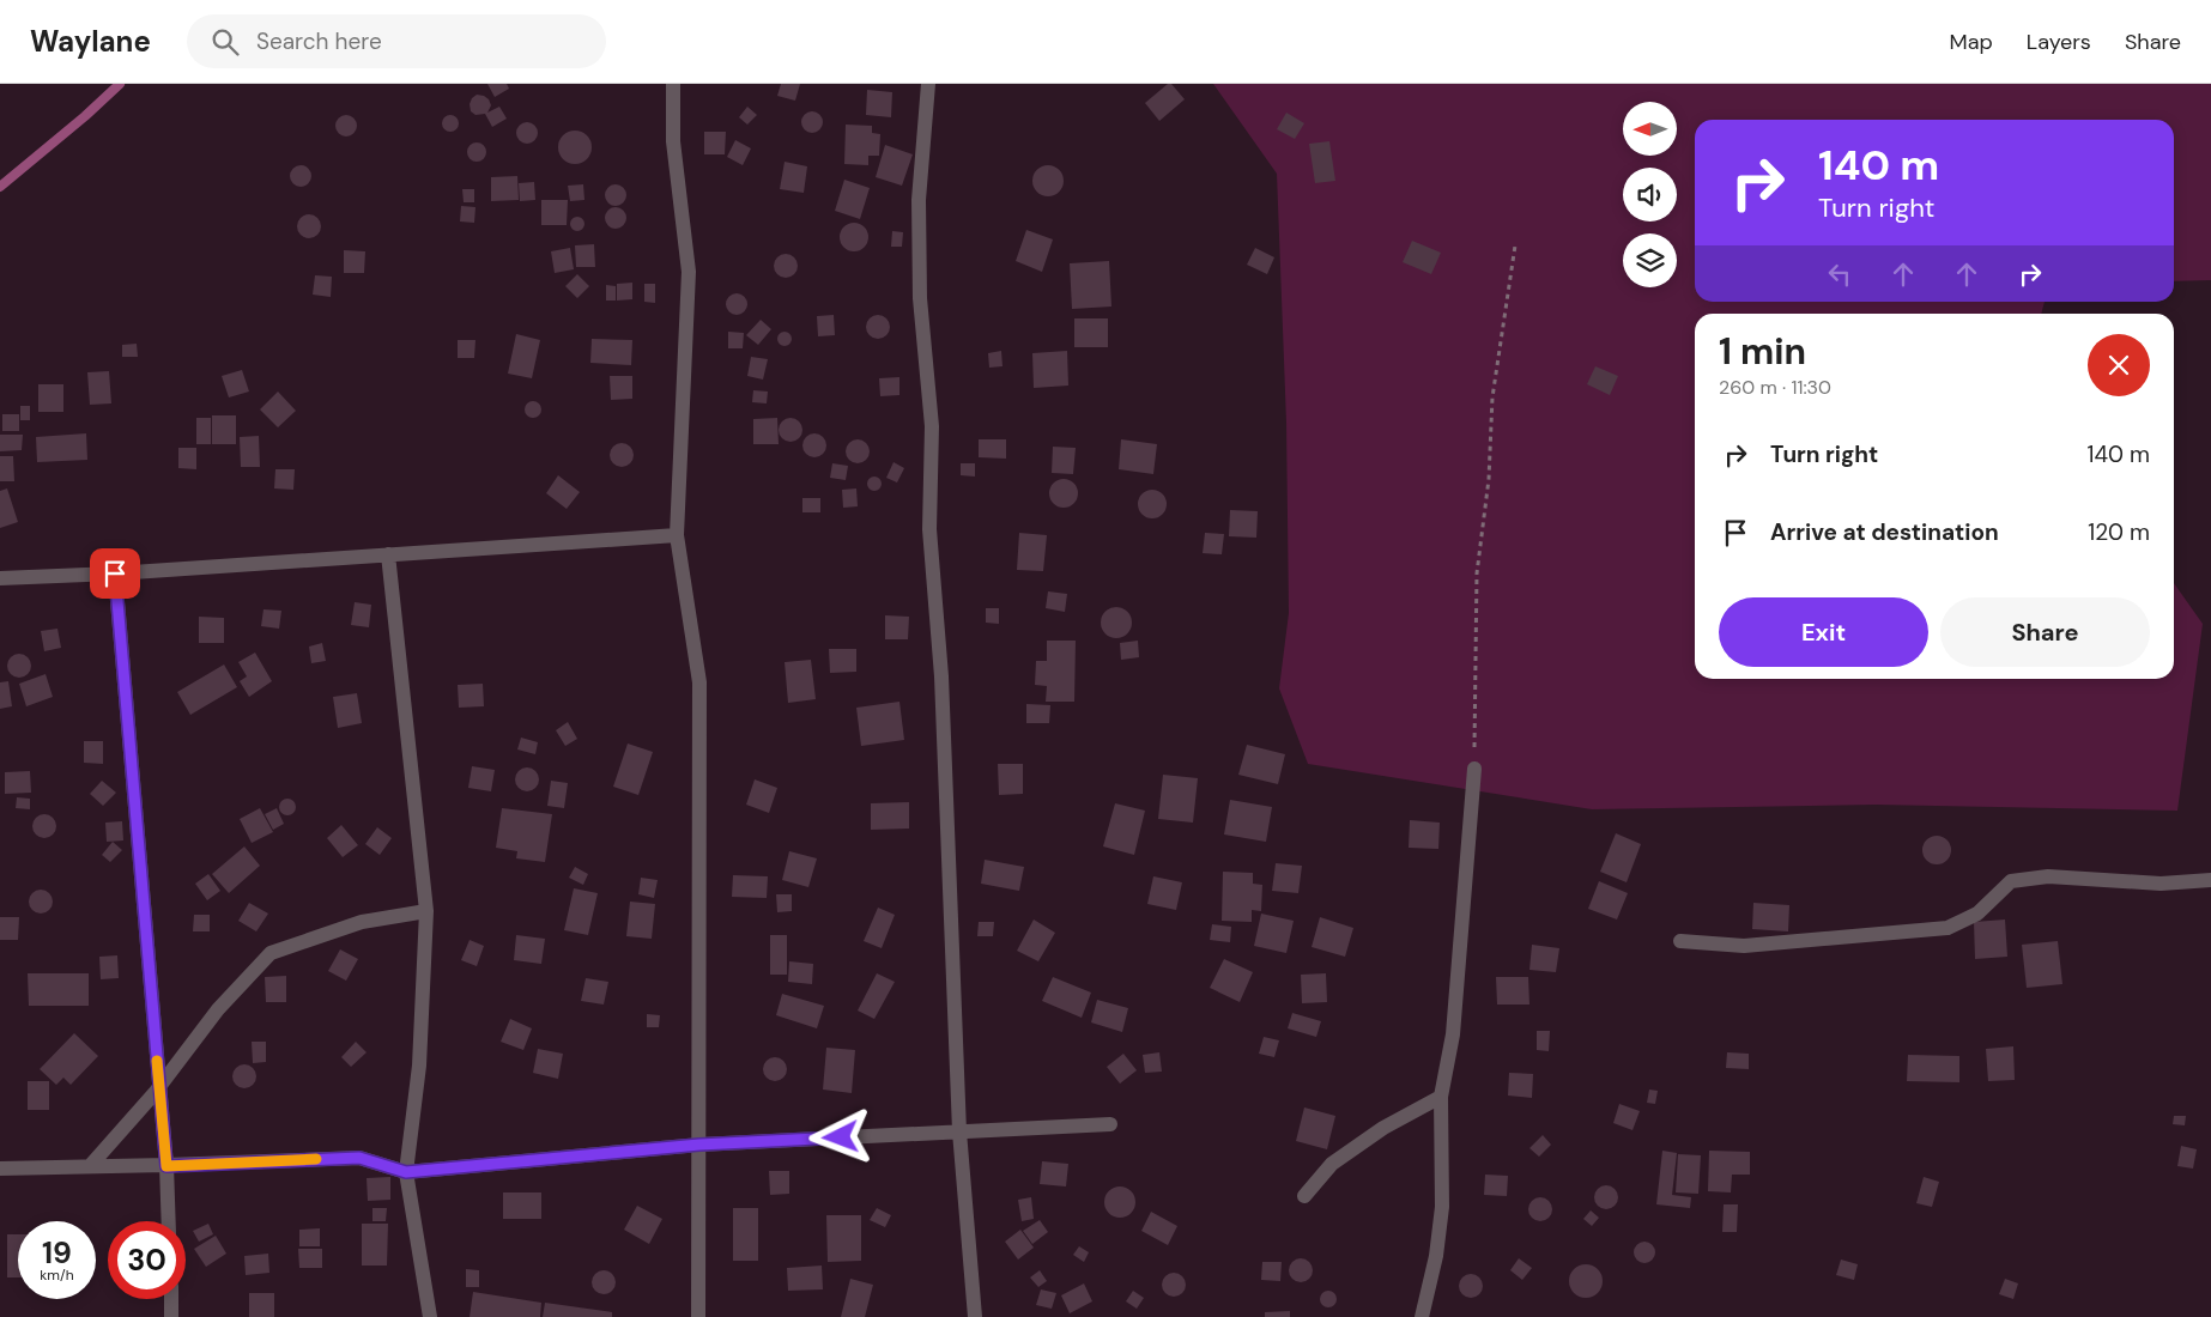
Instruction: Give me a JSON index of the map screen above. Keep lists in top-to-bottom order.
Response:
{
  "north": "left",
  "page": {
    "header": "Waylane",
    "search": "Search here",
    "nav": ["Map", "Layers", "Share"],
    "turn": ["140 m", "Turn right"],
    "heading": ["1 min", "260 m · 11:30"],
    "list": [
      {
        "name": "Turn right",
        "value": "140 m"
      },
      {
        "name": "Arrive at destination",
        "value": "120 m"
      }
    ],
    "buttons": ["Exit", "Share"],
    "speed": "19 km/h",
    "limit": "30"
  }
}
